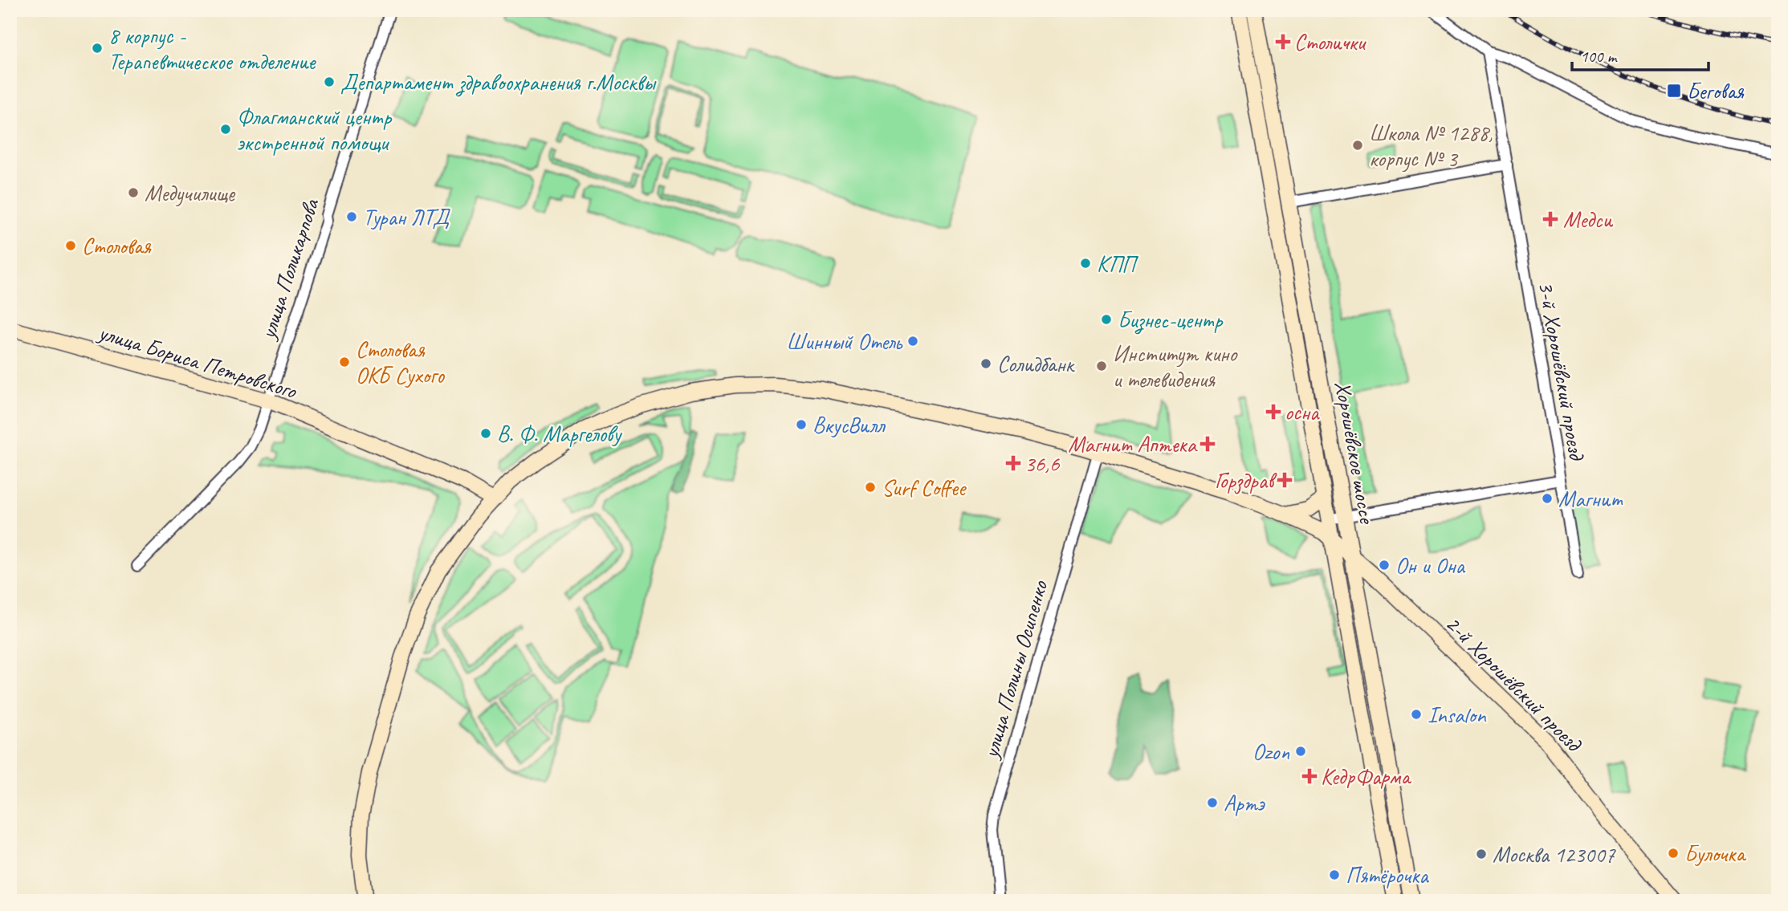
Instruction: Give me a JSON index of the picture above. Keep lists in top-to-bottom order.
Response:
{
  "streets": {
    "street": [
      "улица Поликарпова",
      "улица Бориса Петровского",
      "3-й Хорошёвский проезд",
      "Хорошёвское шоссе",
      "улица Полины Осипенко",
      "2-й Хорошёвский проезд"
    ]
  },
  "crossings": [
    ["улица Поликарпова", "улица Бориса Петровского"],
    ["улица Бориса Петровского", "2-й Хорошёвский проезд"],
    ["3-й Хорошёвский проезд", "Хорошёвское шоссе"],
    ["Хорошёвское шоссе", "2-й Хорошёвский проезд"],
    ["улица Полины Осипенко", "2-й Хорошёвский проезд"]
  ],
  "places": {
    "health": [
      "Столички",
      "Медси",
      "осна",
      "Магнит Аптека",
      "36,6",
      "Горздрав",
      "КедрФарма"
    ],
    "other": [
      "8 корпус - Терапевтическое отделение",
      "Департамент здравоохранения г.Москвы",
      "Флагманский центр экстренной помощи",
      "Школа № 1288, корпус № 3",
      "Медучилище",
      "Туран ЛТД",
      "Столовая",
      "КПП",
      "Бизнес-центр",
      "Шинный Отель",
      "Столовая ОКБ Сухого",
      "Солидбанк",
      "Институт кино и телевидения",
      "ВкусВилл",
      "В. Ф. Маргелову",
      "Surf Coffee",
      "Магнит",
      "Он и Она",
      "Insalon",
      "Ozon",
      "Артэ",
      "Булочка",
      "Москва 123007",
      "Пятёрочка"
    ],
    "transit": ["Беговая"]
  },
  "scale_bar": "100 m"
}
